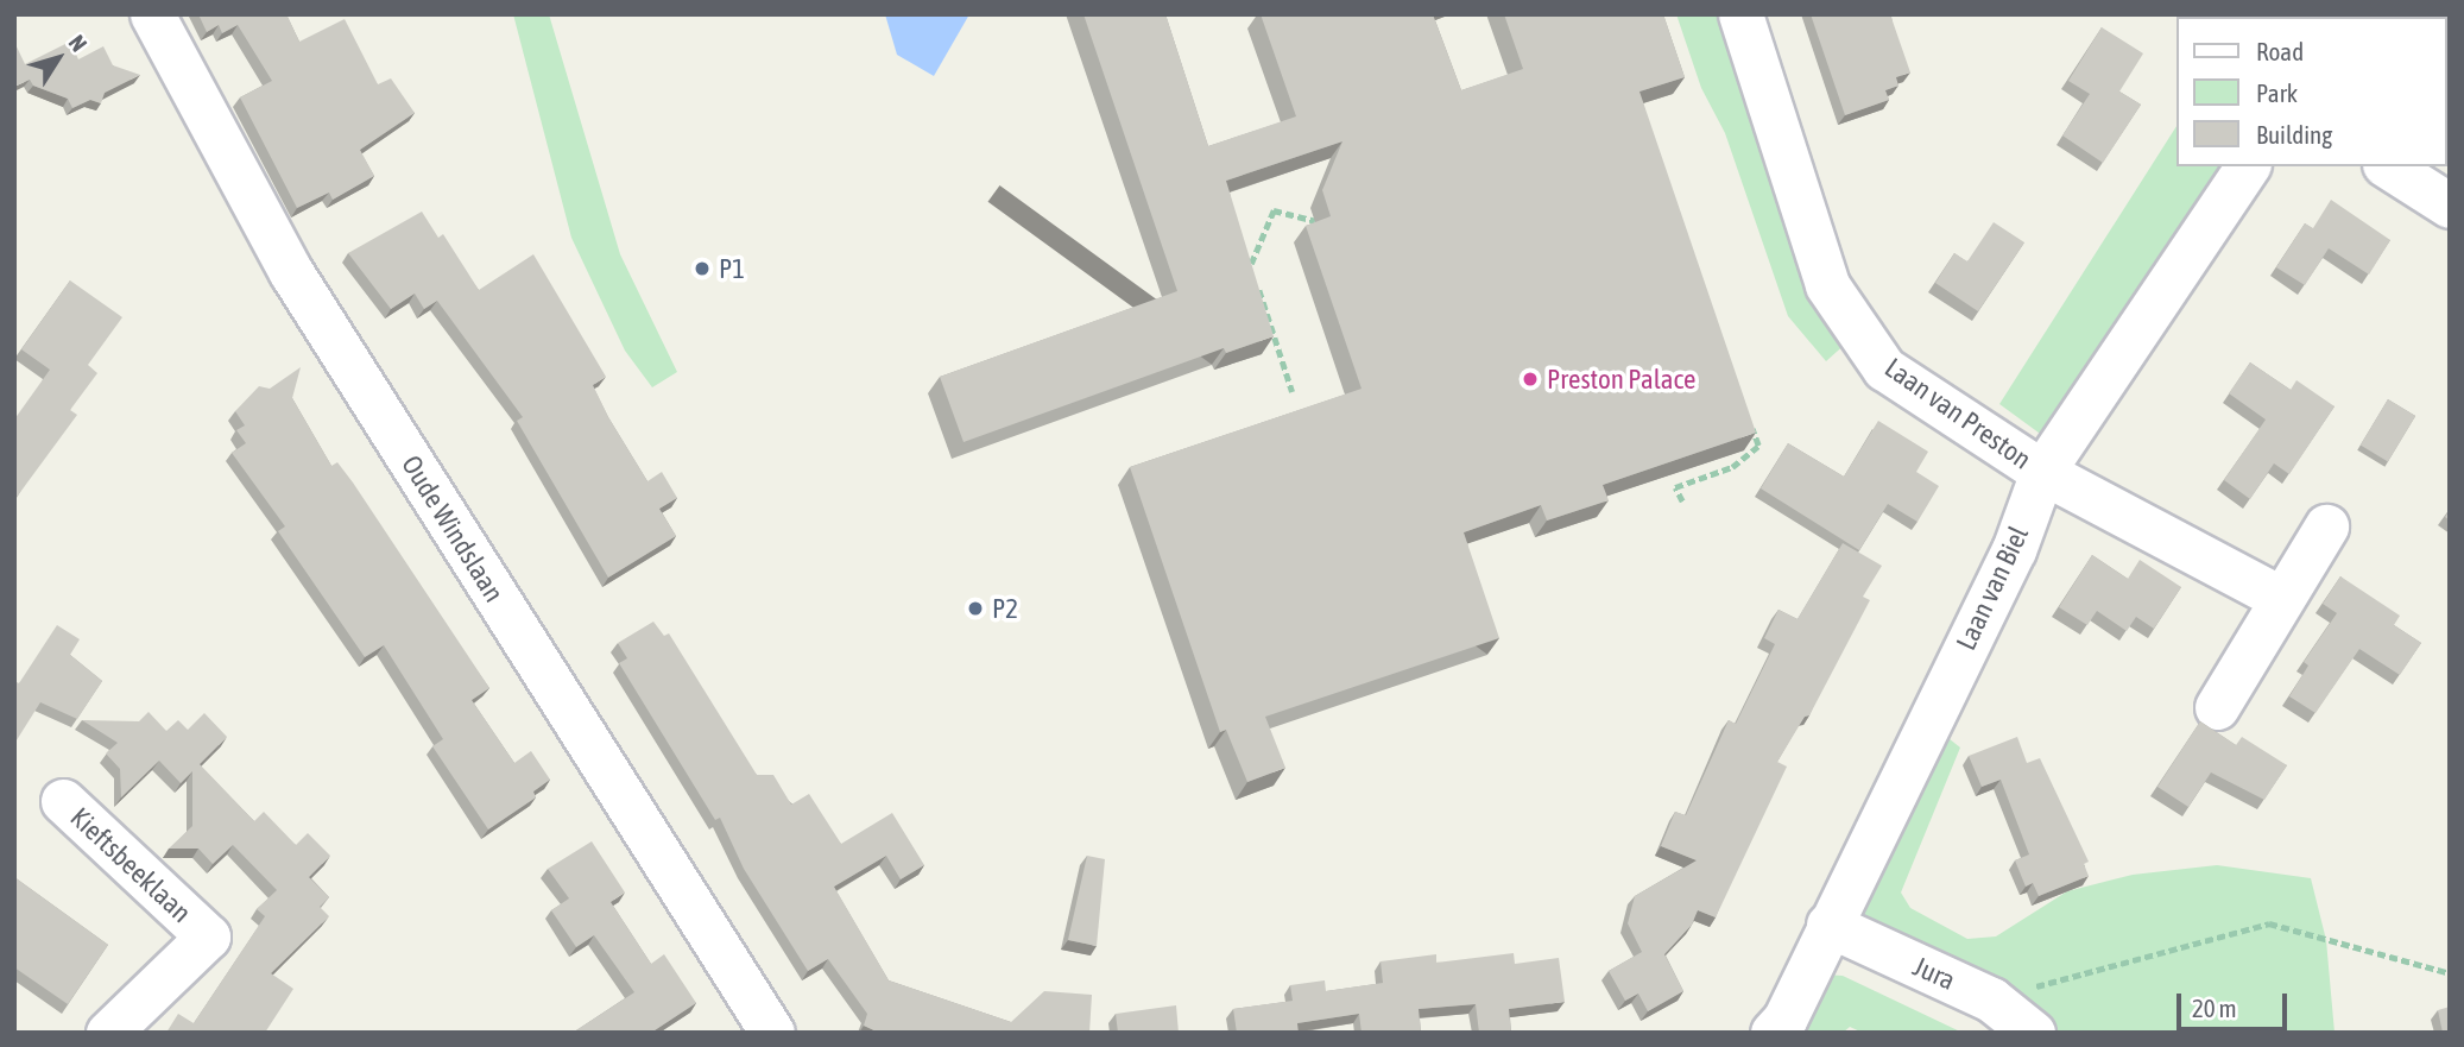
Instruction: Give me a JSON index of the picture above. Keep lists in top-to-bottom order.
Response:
{
  "streets": {
    "street": [
      "Laan van Preston",
      "Oude Windslaan",
      "Laan van Biel",
      "Kieftsbeeklaan",
      "Jura"
    ]
  },
  "crossings": [
    ["Laan van Preston", "Laan van Biel"],
    ["Laan van Biel", "Jura"]
  ],
  "places": ["P1", "Preston Palace", "P2"],
  "legend": ["Road", "Park", "Building"],
  "scale_bar": "20 m",
  "north": "top right"
}
